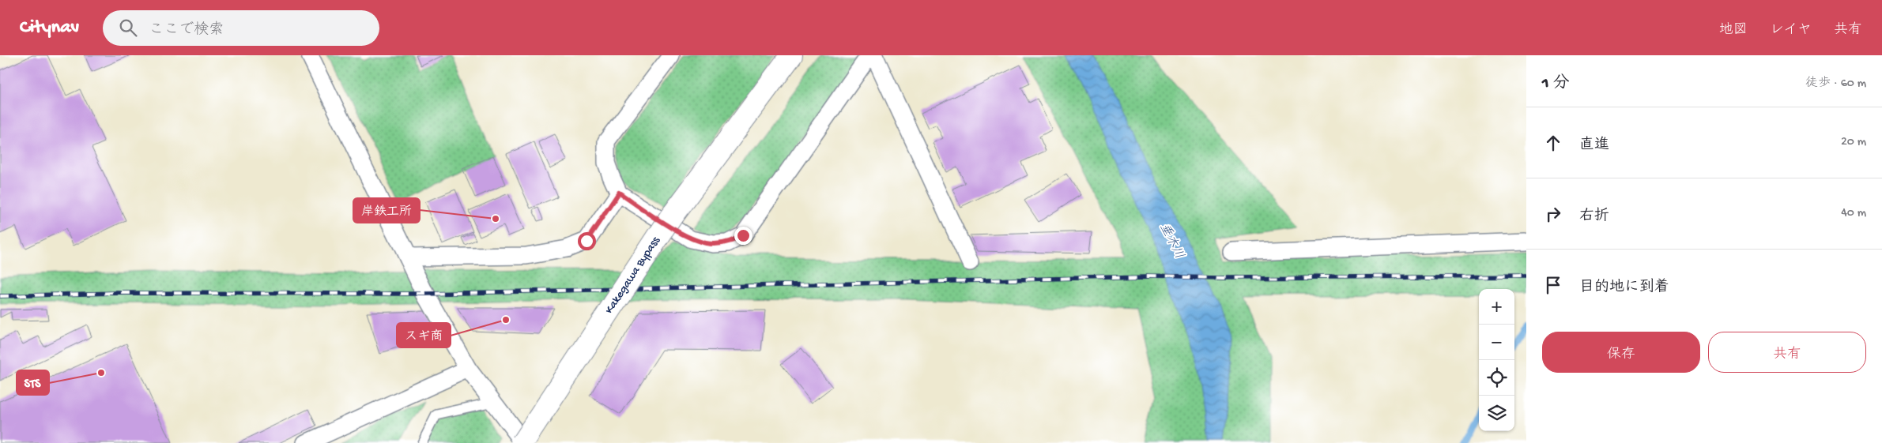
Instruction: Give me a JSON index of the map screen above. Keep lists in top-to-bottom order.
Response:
{
  "streets": {
    "highway": ["Kakegawa Bypass"]
  },
  "water": ["垂木川"],
  "places": ["岸鉄工所", "スギ商", "STS"],
  "page": {
    "header": "Citynav",
    "search": "ここで検索",
    "nav": ["地図", "レイヤ", "共有"],
    "heading": ["1 分", "徒歩 · 60 m"],
    "list": [
      ["直進", "20 m"],
      ["右折", "40 m"],
      "目的地に到着"
    ],
    "map_buttons": ["+", "−"],
    "buttons": ["保存", "共有"]
  }
}
